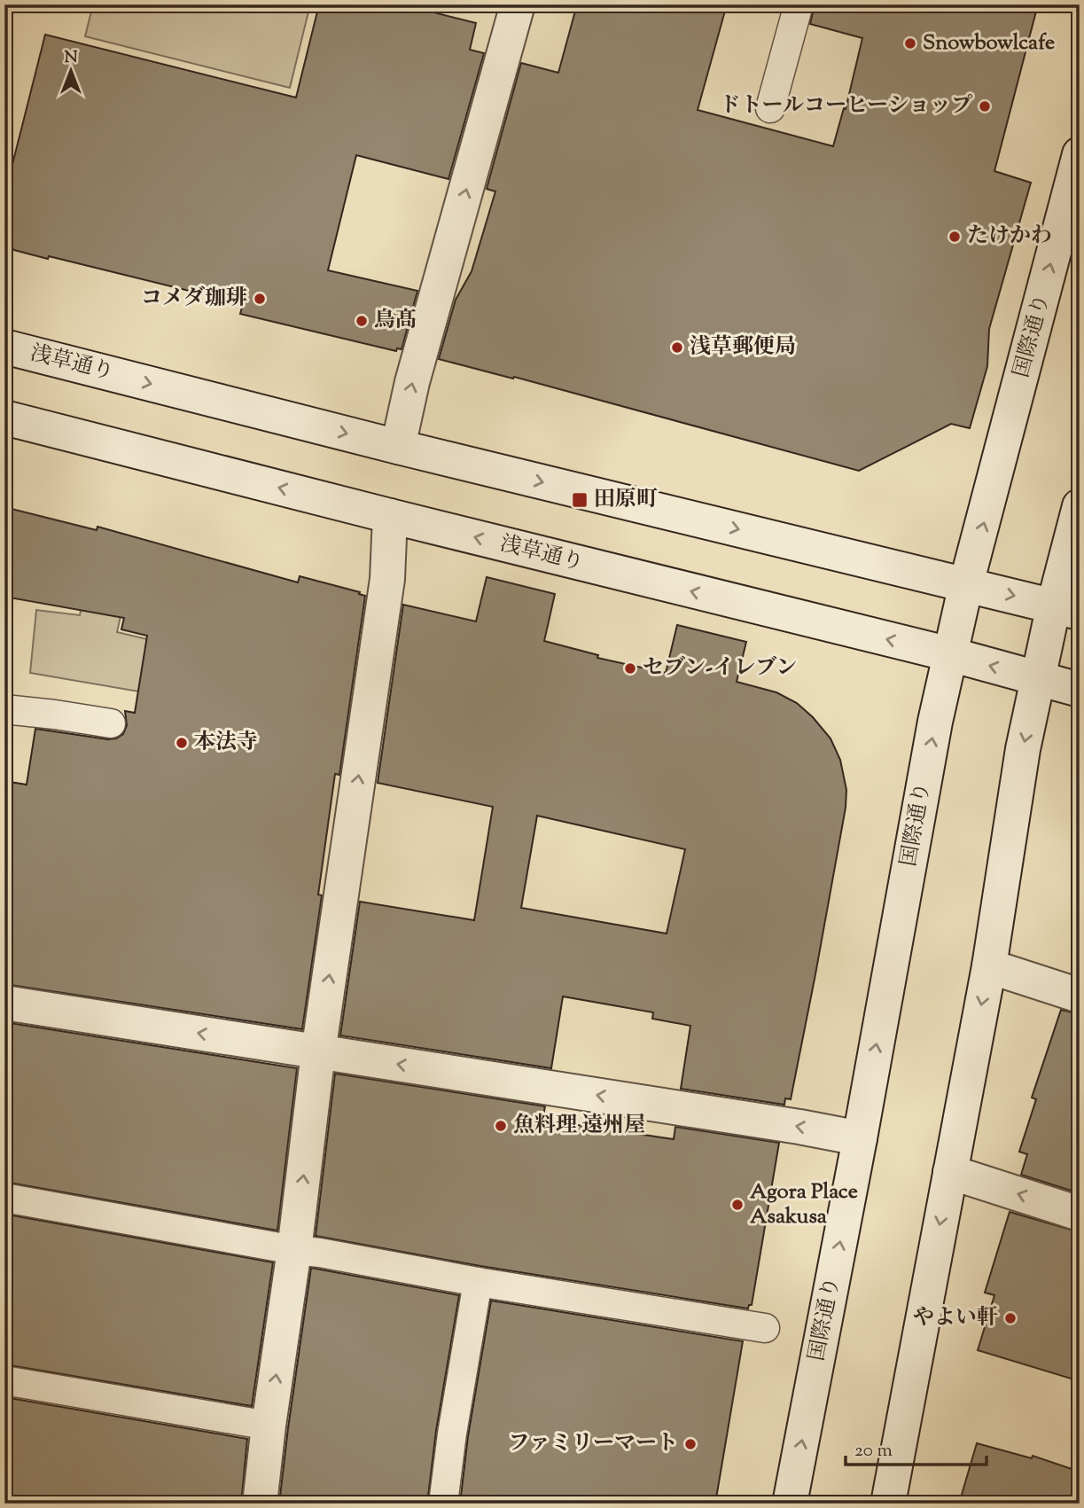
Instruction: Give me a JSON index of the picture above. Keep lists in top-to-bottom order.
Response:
{
  "streets": {
    "main road": ["国際通り", "浅草通り"]
  },
  "crossings": [
    ["国際通り", "浅草通り"]
  ],
  "places": {
    "other": [
      "Snowbowlcafe",
      "ドトールコーヒーショップ",
      "たけかわ",
      "コメダ珈琲",
      "鳥髙",
      "浅草郵便局",
      "セブン-イレブン",
      "本法寺",
      "魚料理 遠州屋",
      "Agora Place Asakusa",
      "やよい軒",
      "ファミリーマート"
    ],
    "transit": ["田原町"]
  },
  "scale_bar": "20 m",
  "north": "top"
}
